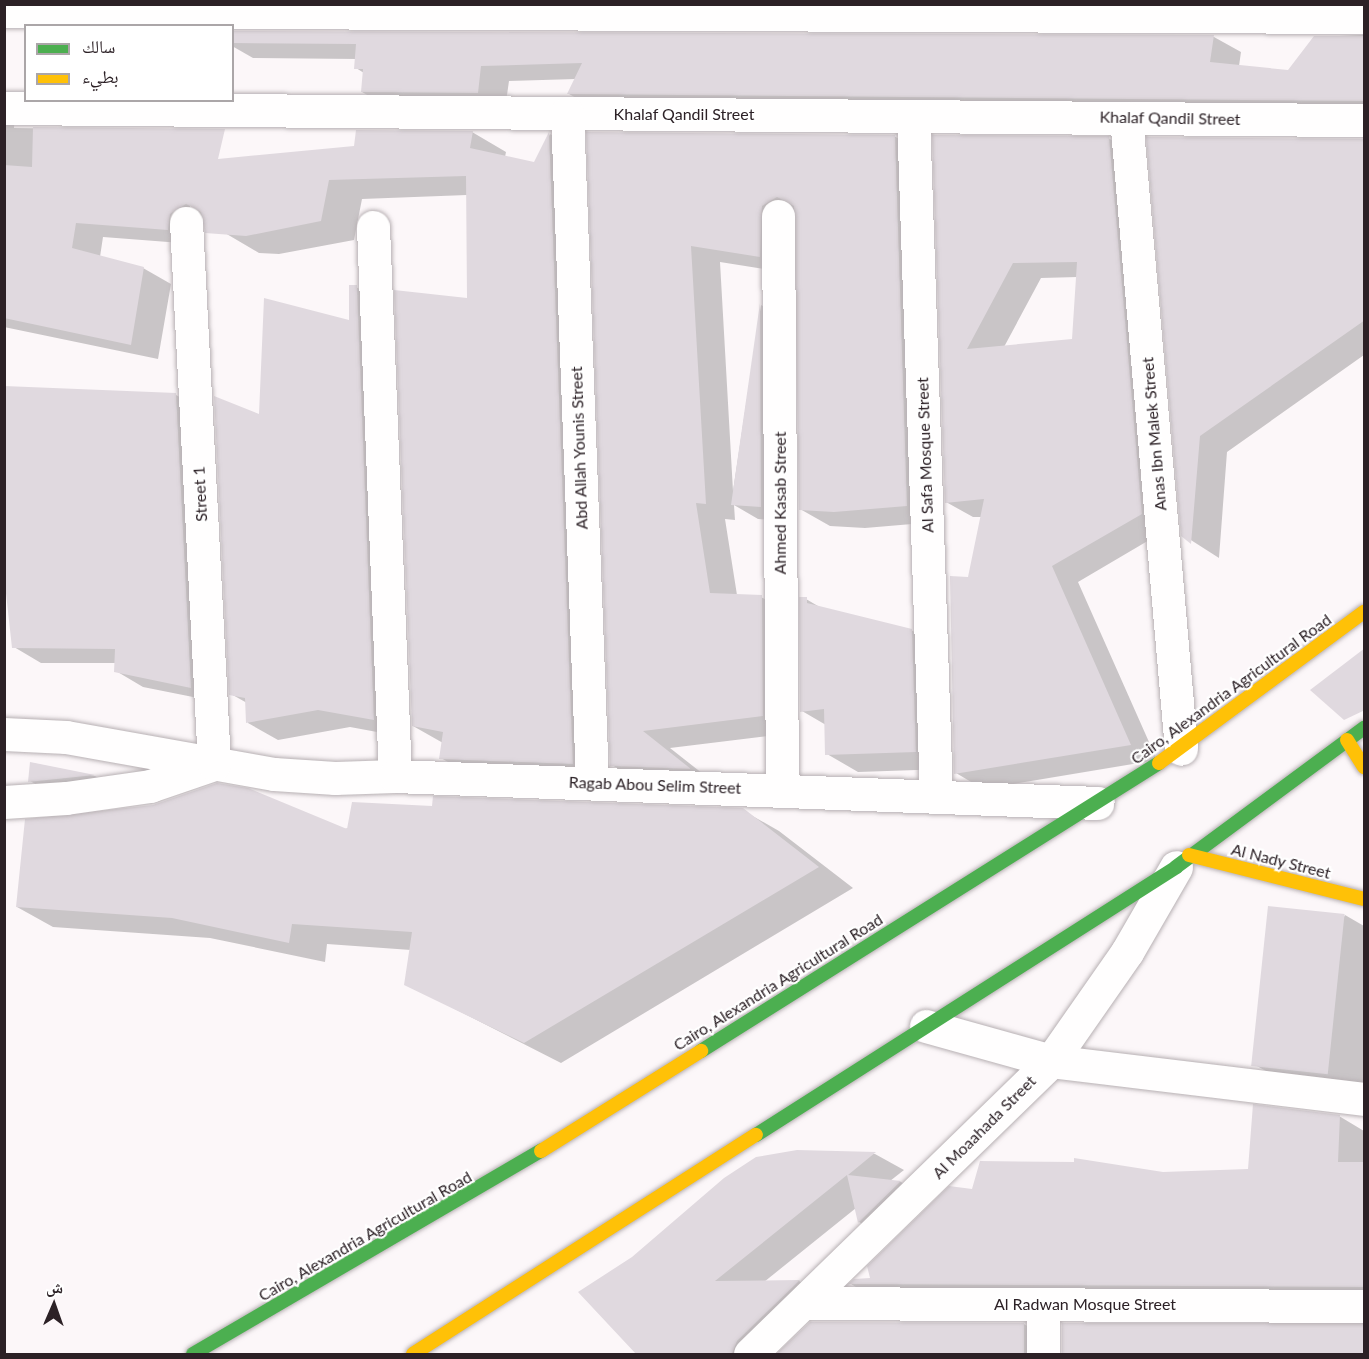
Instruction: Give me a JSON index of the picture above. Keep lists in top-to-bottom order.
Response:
{
  "streets": {
    "main road": ["Cairo, Alexandria Agricultural Road", "Al Nady Street"],
    "street": [
      "Khalaf Qandil Street",
      "Anas Ibn Malek Street",
      "Abd Allah Younis Street",
      "Al Safa Mosque Street",
      "Street 1",
      "Ahmed Kasab Street",
      "Ragab Abou Selim Street",
      "Al Moaahada Street",
      "Al Radwan Mosque Street"
    ]
  },
  "crossings": [
    ["Khalaf Qandil Street", "Anas Ibn Malek Street"],
    ["Khalaf Qandil Street", "Abd Allah Younis Street"],
    ["Khalaf Qandil Street", "Al Safa Mosque Street"],
    ["Anas Ibn Malek Street", "Cairo, Alexandria Agricultural Road"],
    ["Abd Allah Younis Street", "Ragab Abou Selim Street"],
    ["Al Safa Mosque Street", "Ragab Abou Selim Street"],
    ["Street 1", "Ragab Abou Selim Street"],
    ["Ahmed Kasab Street", "Ragab Abou Selim Street"],
    ["Cairo, Alexandria Agricultural Road", "Ragab Abou Selim Street"],
    ["Al Nady Street", "Al Moaahada Street"],
    ["Al Moaahada Street", "Al Radwan Mosque Street"]
  ],
  "legend": ["سالك", "بطيء"],
  "north": "top"
}
